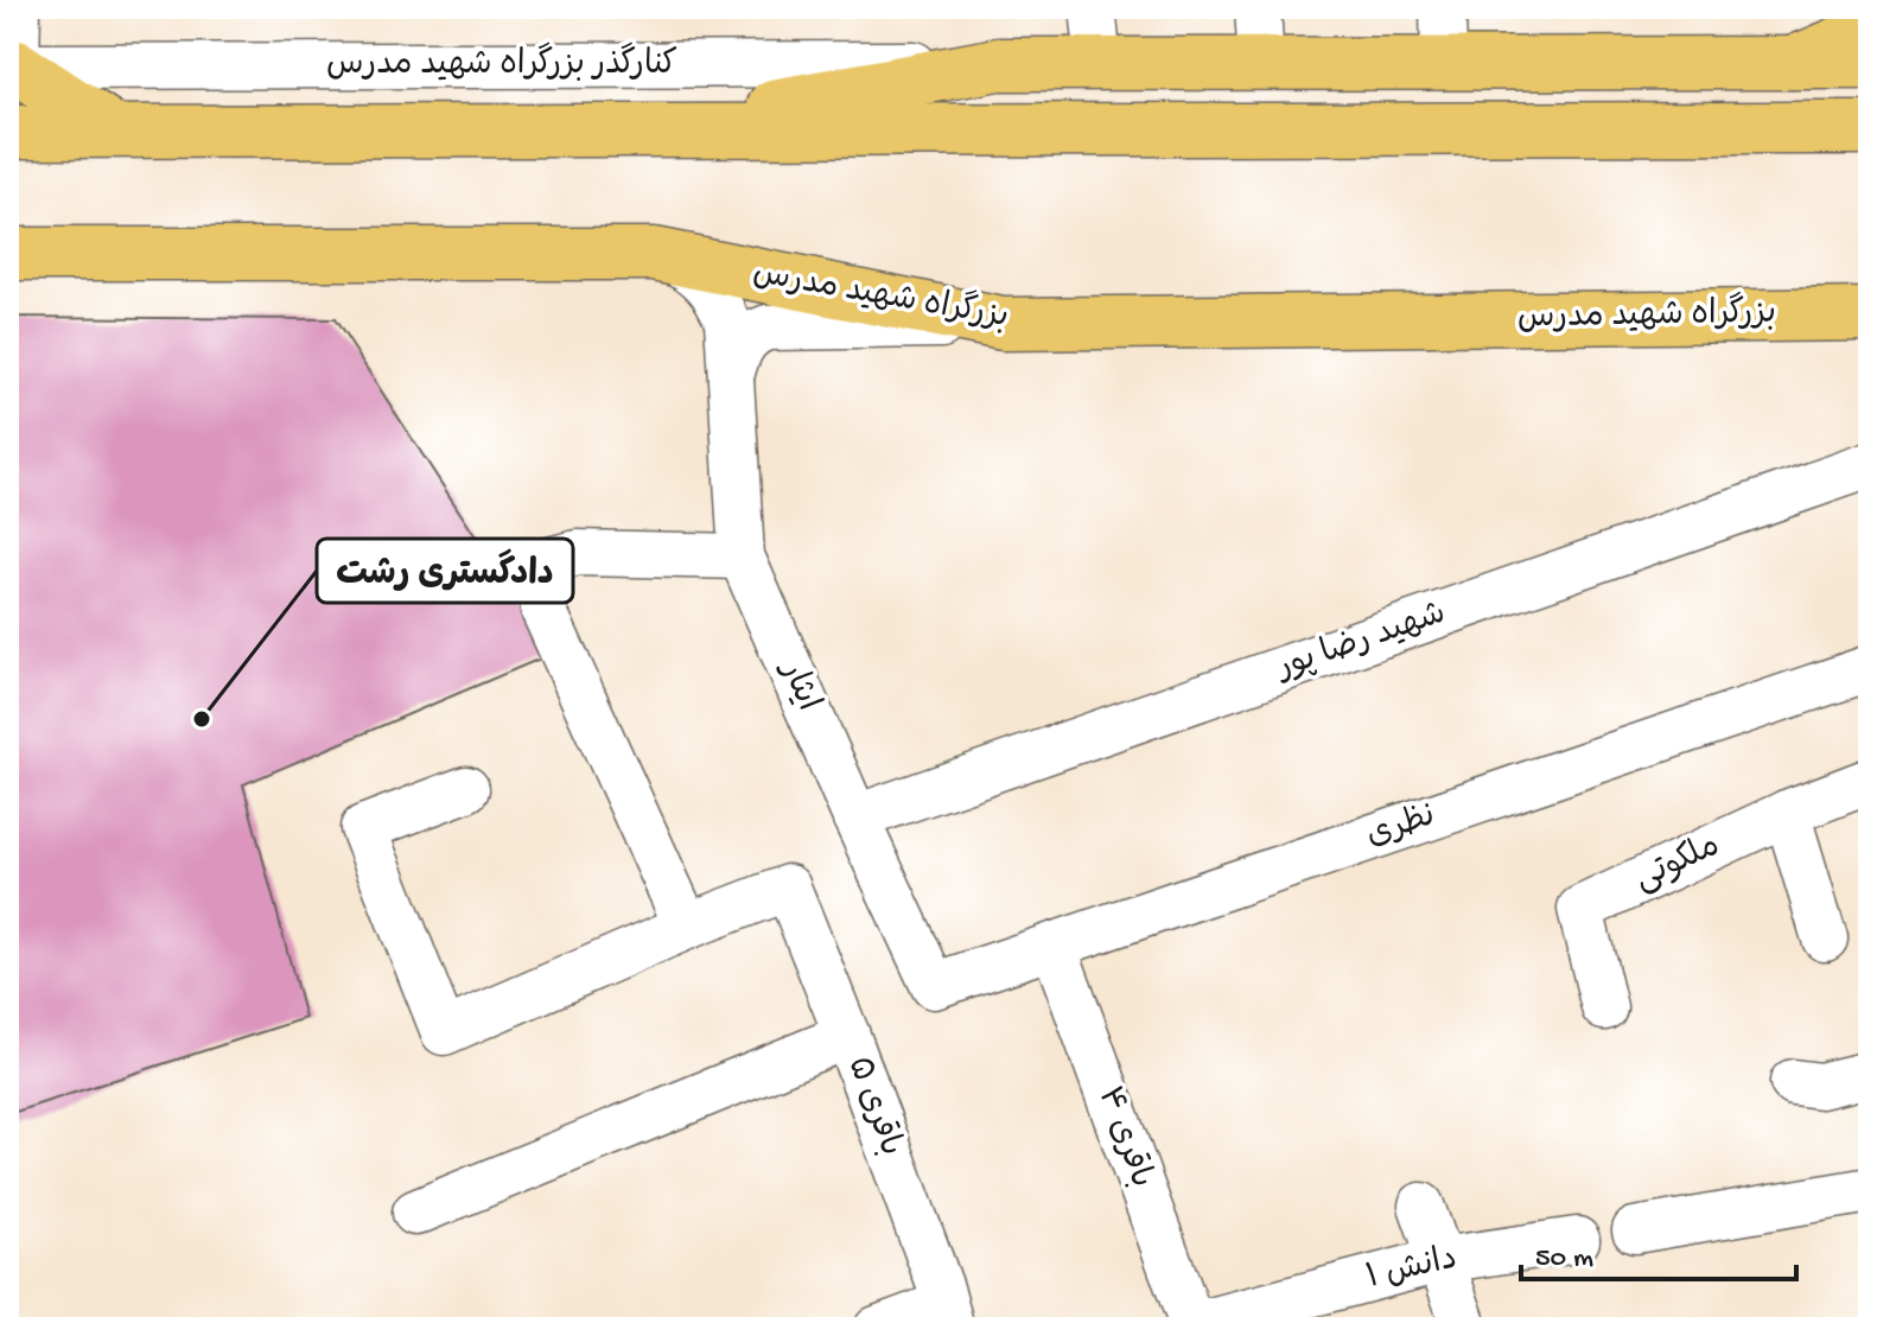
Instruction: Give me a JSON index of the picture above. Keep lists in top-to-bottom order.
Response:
{
  "streets": {
    "main road": ["بزرگراه شهید مدرس"],
    "street": [
      "کنارگذر بزرگراه شهید مدرس",
      "شهید رضا پور",
      "ایثار",
      "نظری",
      "ملکوتی",
      "باقری ۵",
      "باقری ۴",
      "دانش ۱"
    ]
  },
  "crossings": [
    ["بزرگراه شهید مدرس", "ایثار"],
    ["شهید رضا پور", "ایثار"],
    ["ایثار", "نظری"],
    ["نظری", "باقری ۴"],
    ["باقری ۴", "دانش ۱"]
  ],
  "places": ["دادگستری رشت"],
  "scale_bar": "50 m"
}
